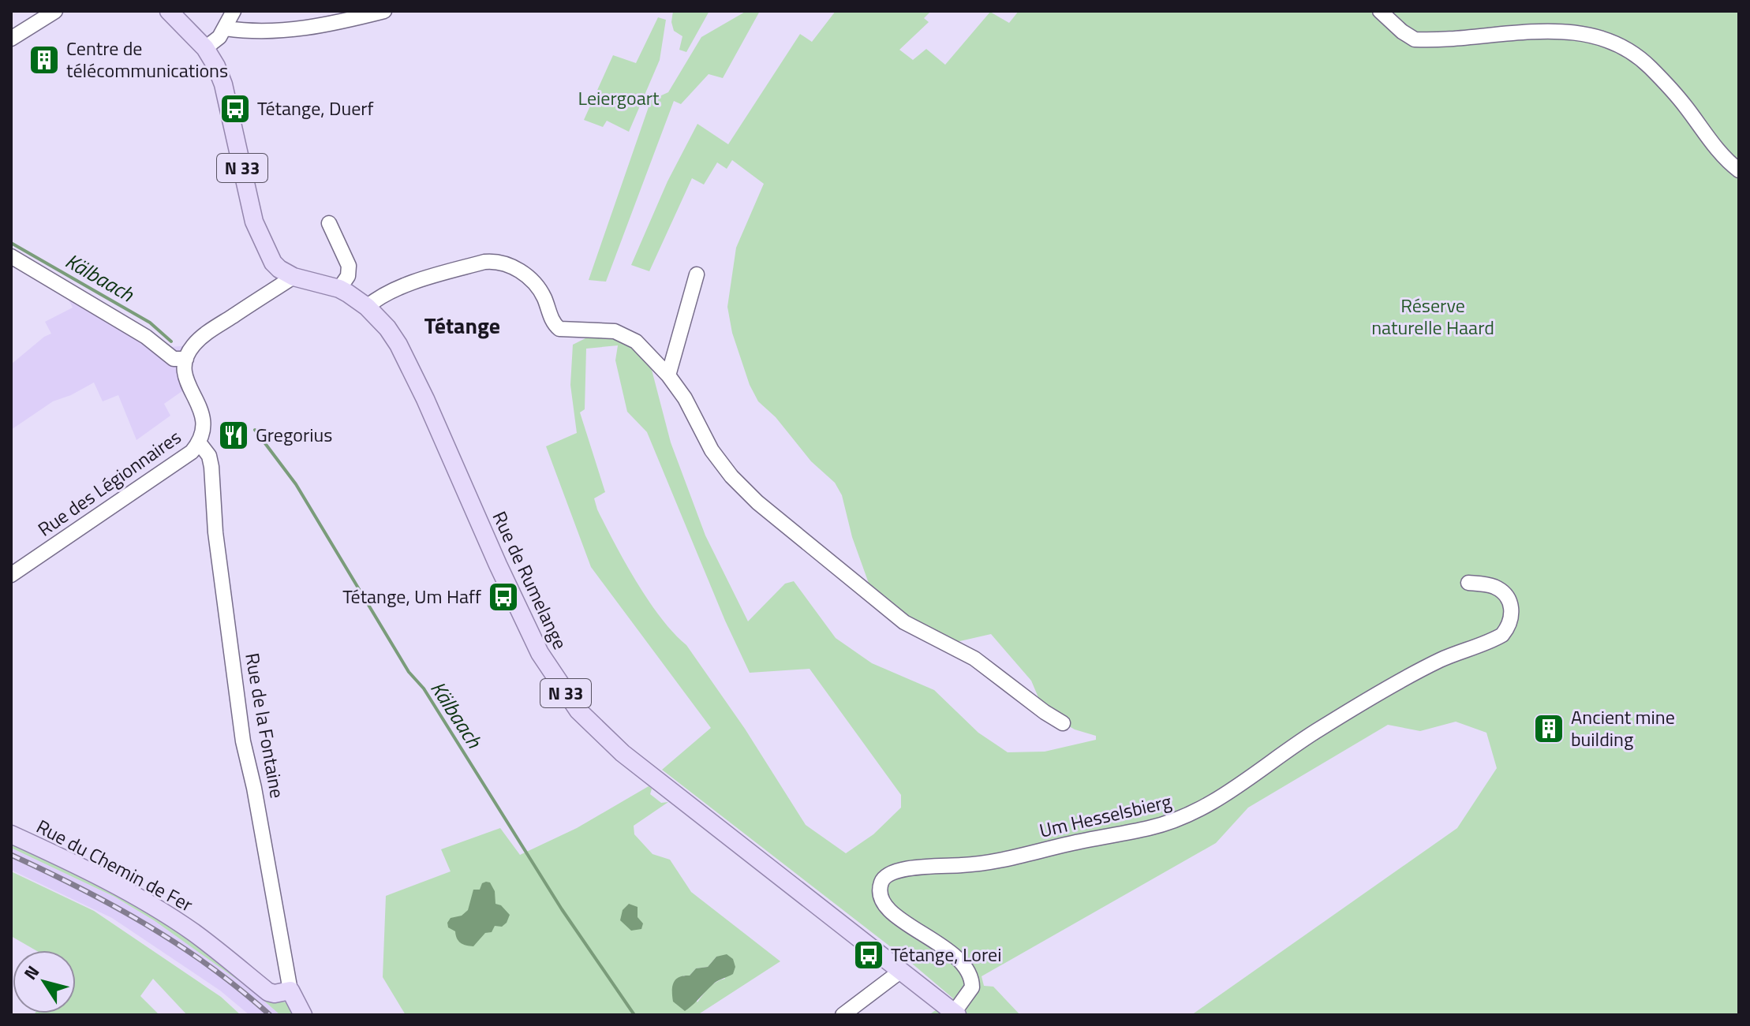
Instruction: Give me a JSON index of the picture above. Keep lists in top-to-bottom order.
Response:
{
  "streets": {
    "main road": [
      "N 33",
      "Rue de Rumelange",
      "Rue de la Fontaine",
      "Rue du Chemin de Fer"
    ],
    "street": ["Rue des Légionnaires", "Um Hesselsbierg"]
  },
  "crossings": [
    ["N 33", "Rue de Rumelange"],
    ["Rue des Légionnaires", "Rue de la Fontaine"],
    ["Rue de Rumelange", "Um Hesselsbierg"],
    ["Rue de la Fontaine", "Rue du Chemin de Fer"]
  ],
  "districts": ["Tétange"],
  "water": ["Kälbaach"],
  "parks": ["Leiergoart", "Réserve naturelle Haard"],
  "places": {
    "building": ["Centre de télécommunications", "Ancient mine building"],
    "bus stop": ["Tétange, Duerf", "Tétange, Um Haff", "Tétange, Lorei"],
    "restaurant": ["Gregorius"]
  },
  "north": "top left"
}
